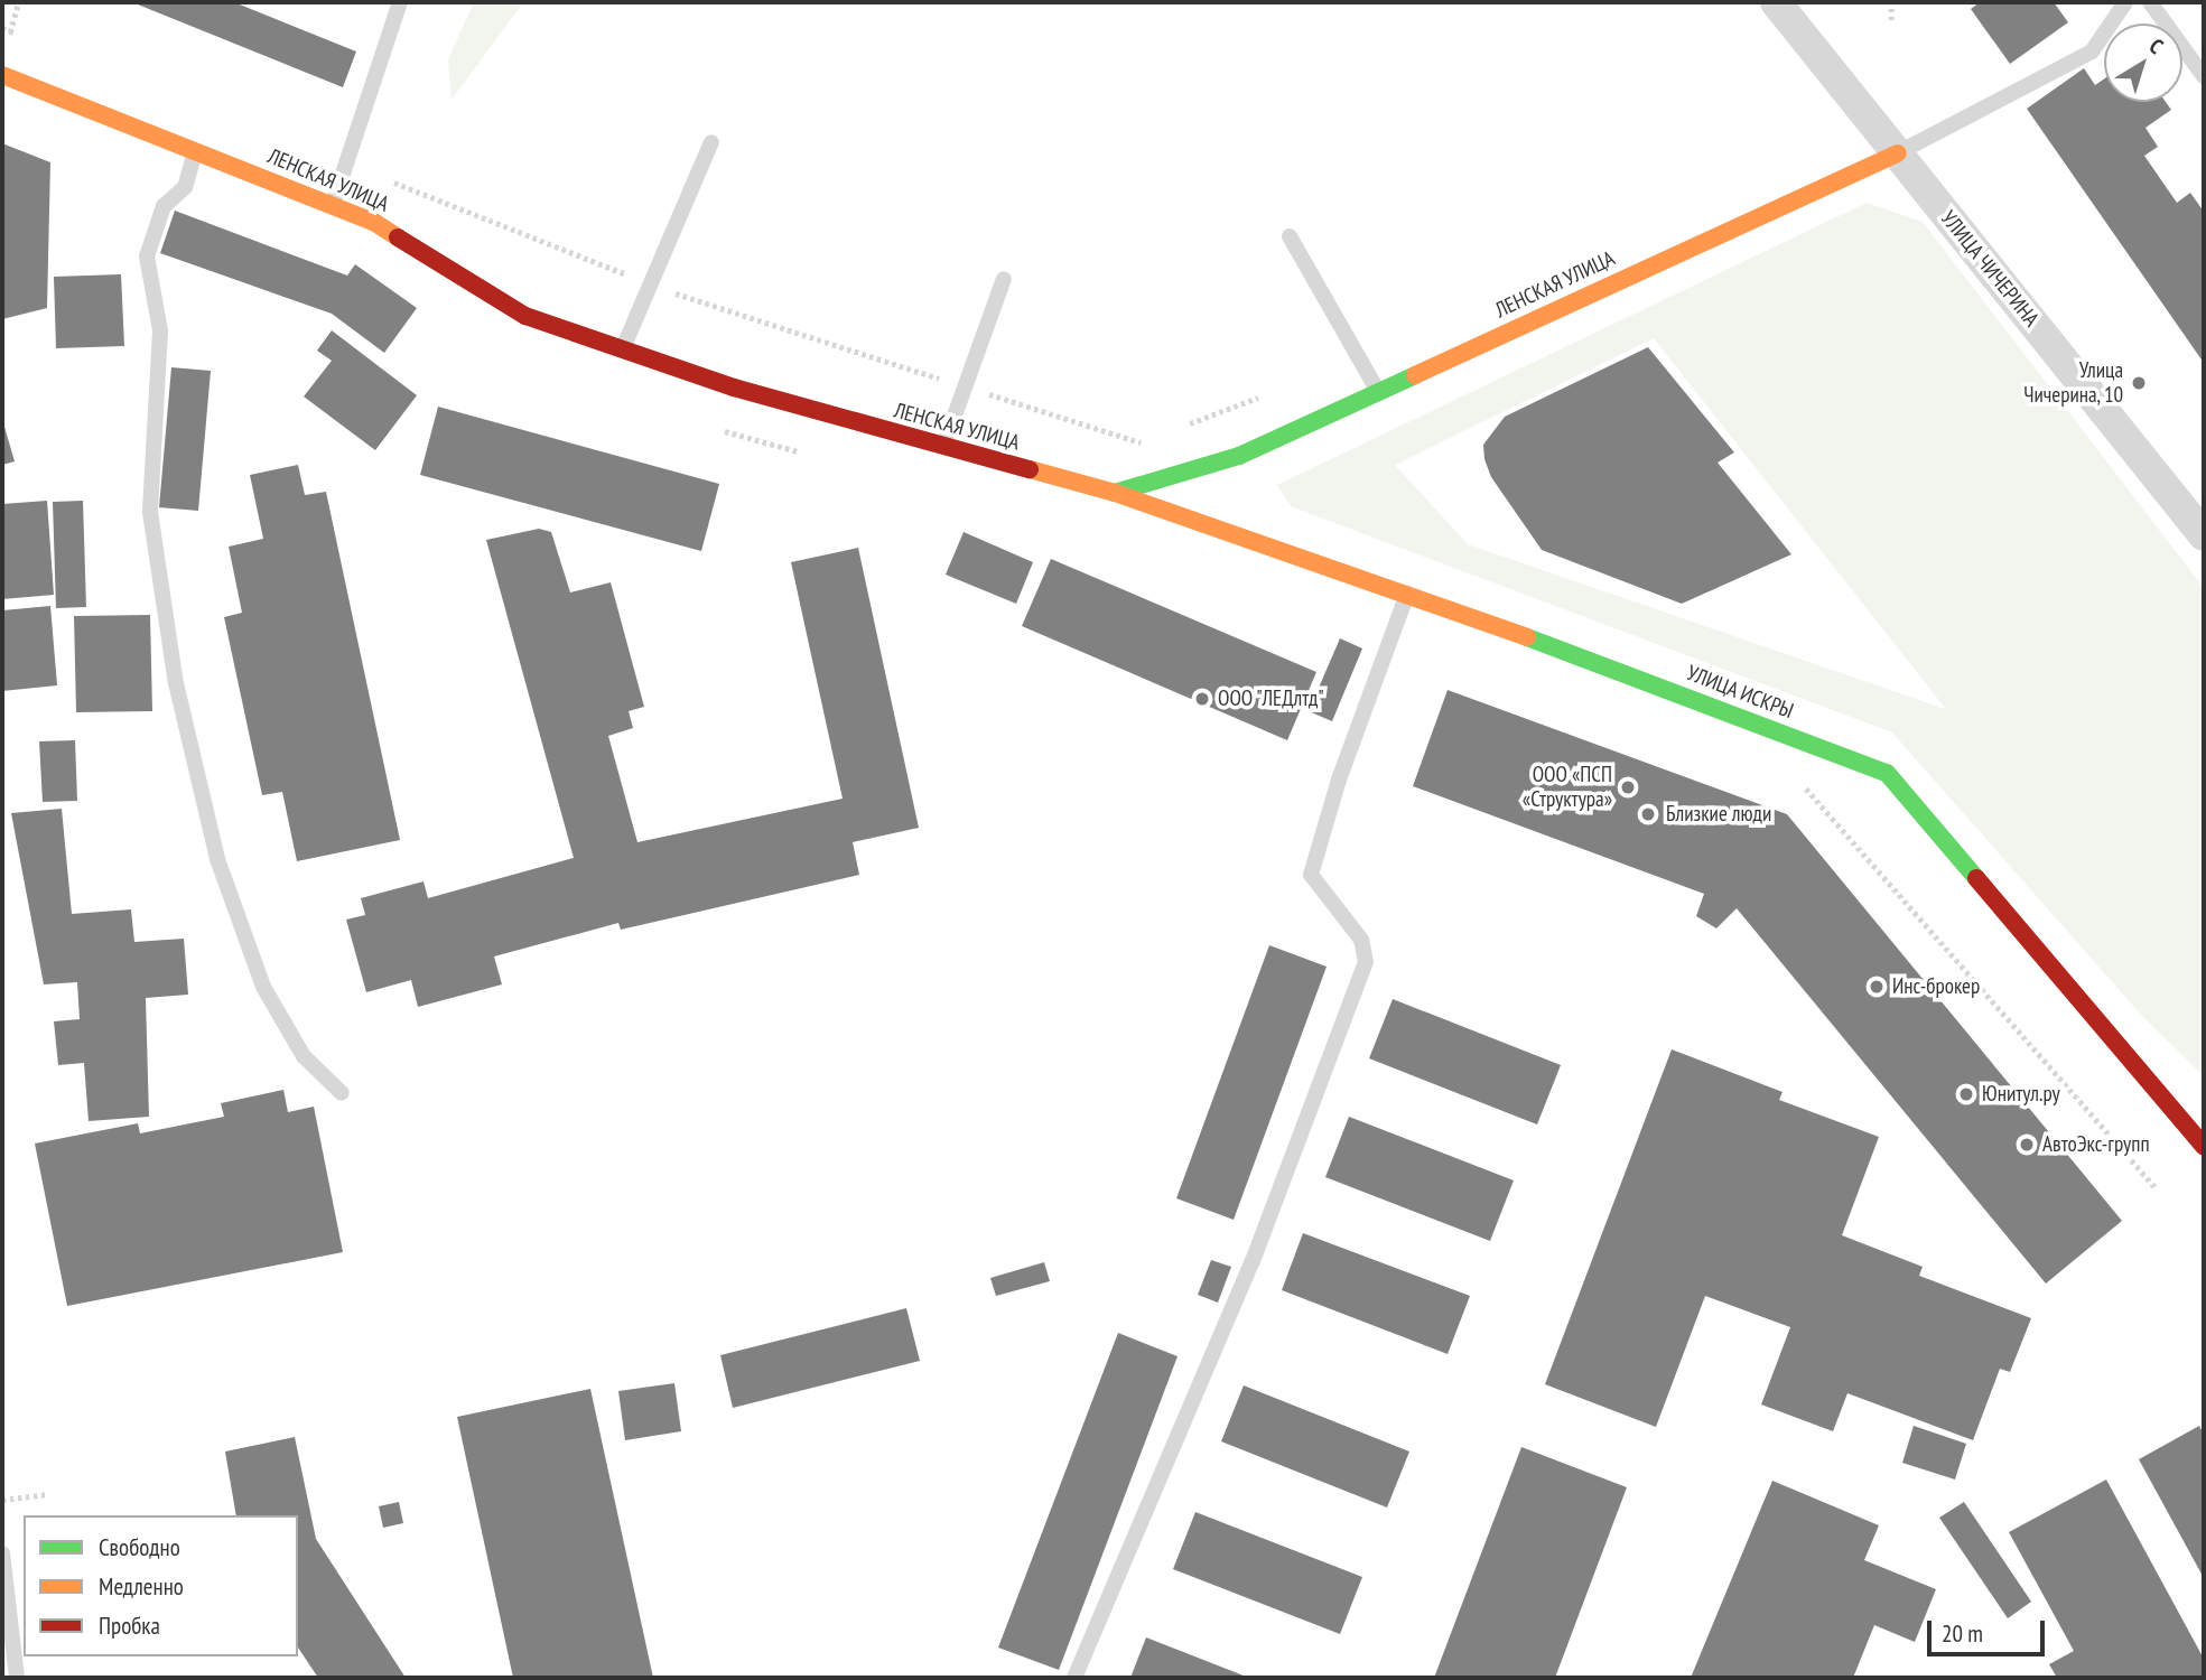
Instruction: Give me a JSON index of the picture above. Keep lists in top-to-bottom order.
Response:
{
  "streets": {
    "street": ["ЛЕНСКАЯ УЛИЦА", "УЛИЦА ЧИЧЕРИНА", "УЛИЦА ИСКРЫ"]
  },
  "crossings": [
    ["ЛЕНСКАЯ УЛИЦА", "УЛИЦА ЧИЧЕРИНА"],
    ["ЛЕНСКАЯ УЛИЦА", "УЛИЦА ИСКРЫ"]
  ],
  "places": [
    "Улица Чичерина, 10",
    "ООО \"ЛЕДлтд\"",
    "ООО «ПСП «Структура»",
    "Близкие люди",
    "Инс-брокер",
    "Юнитул.ру",
    "АвтоЭкс-групп"
  ],
  "legend": ["Свободно", "Медленно", "Пробка"],
  "scale_bar": "20 m",
  "north": "top right"
}
